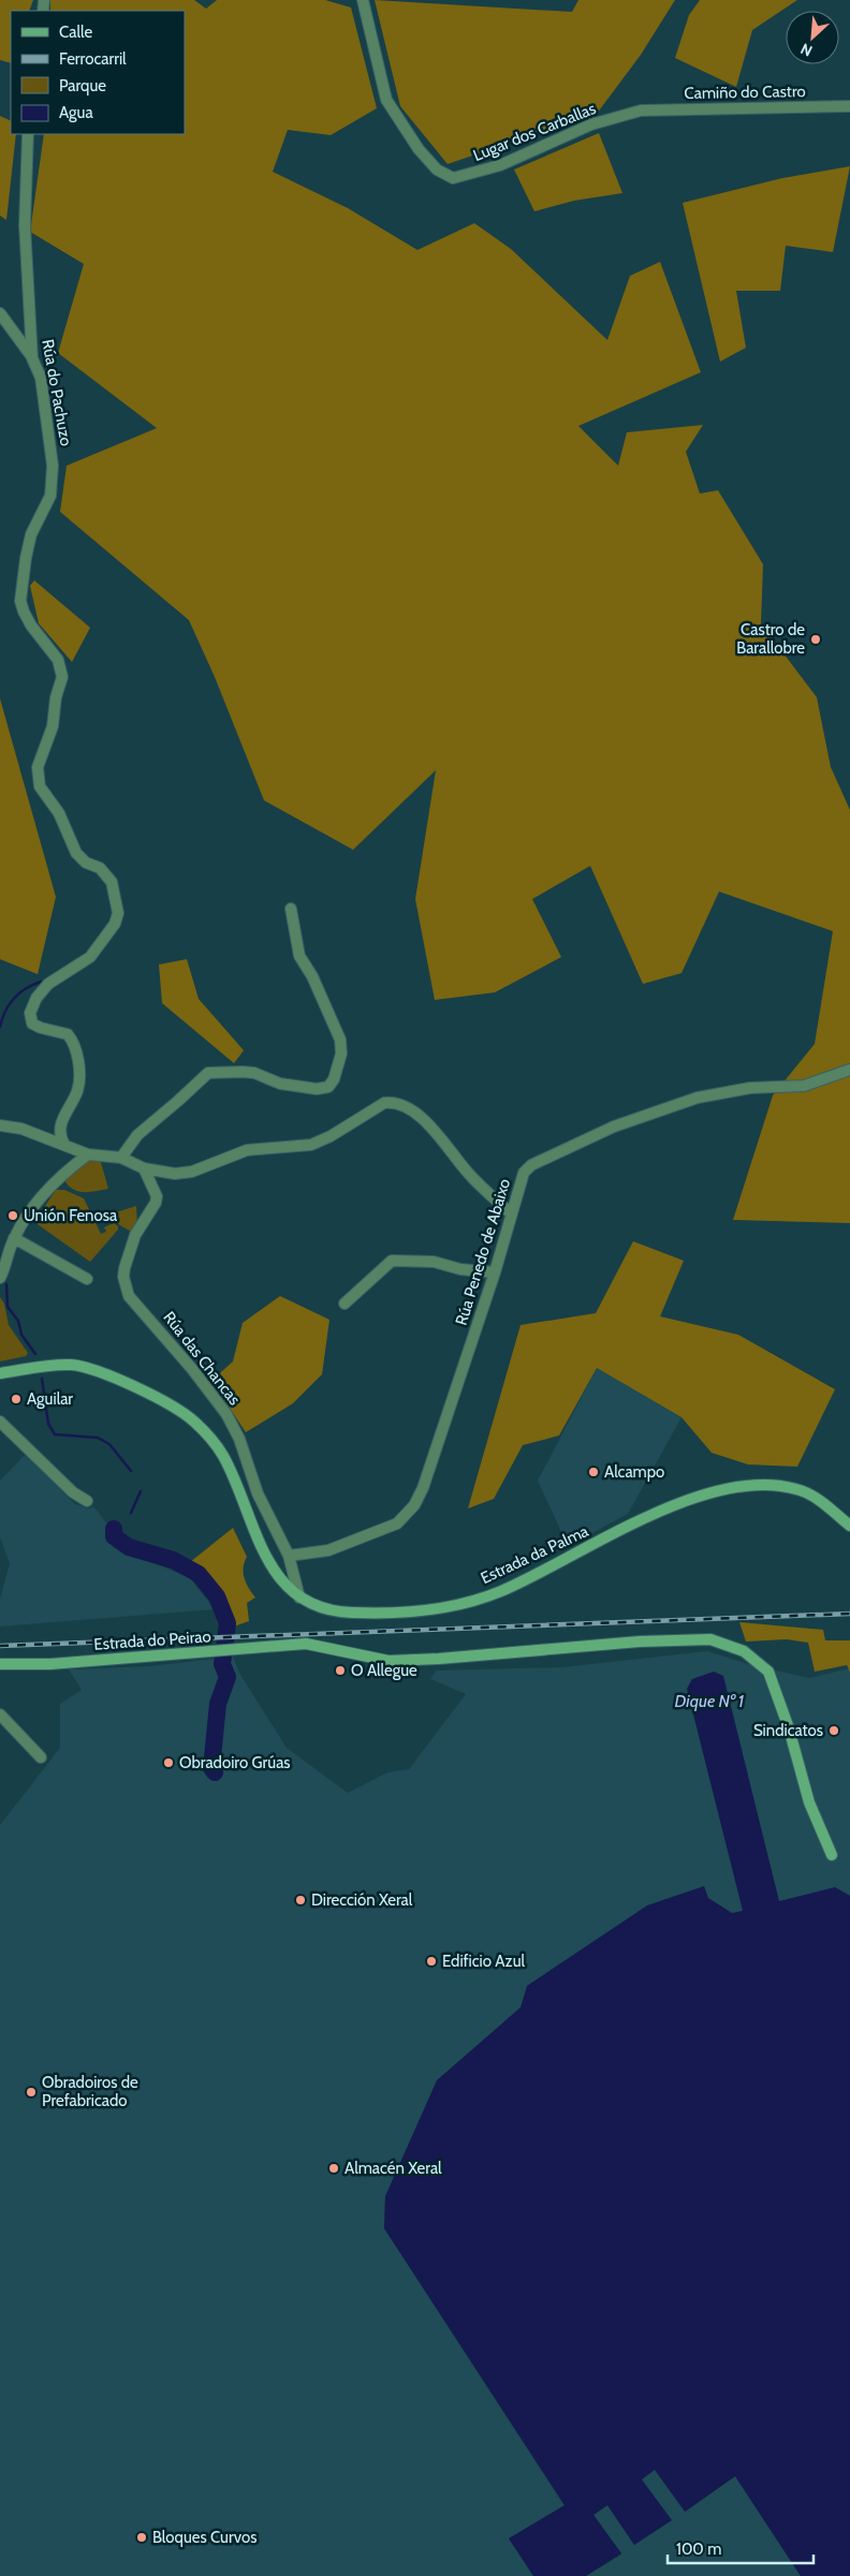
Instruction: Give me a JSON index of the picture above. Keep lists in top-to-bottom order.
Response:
{
  "streets": {
    "street": [
      "Camiño do Castro",
      "Lugar dos Carballas",
      "Rúa do Pachuzo",
      "Rúa Penedo de Abaixo",
      "Rúa das Chancas",
      "Estrada da Palma",
      "Estrada do Peirao"
    ]
  },
  "crossings": [
    ["Camiño do Castro", "Lugar dos Carballas"],
    ["Rúa Penedo de Abaixo", "Rúa das Chancas"],
    ["Rúa das Chancas", "Estrada da Palma"]
  ],
  "water": ["Dique Nº 1"],
  "places": [
    "Castro de Barallobre",
    "Unión Fenosa",
    "Aguilar",
    "Alcampo",
    "O Allegue",
    "Sindicatos",
    "Obradoiro Grúas",
    "Dirección Xeral",
    "Edificio Azul",
    "Obradoiros de Prefabricado",
    "Almacén Xeral",
    "Bloques Curvos"
  ],
  "legend": [
    "Calle",
    "Ferrocarril",
    "Parque",
    "Agua"
  ],
  "scale_bar": "100 m",
  "north": "bottom left"
}
